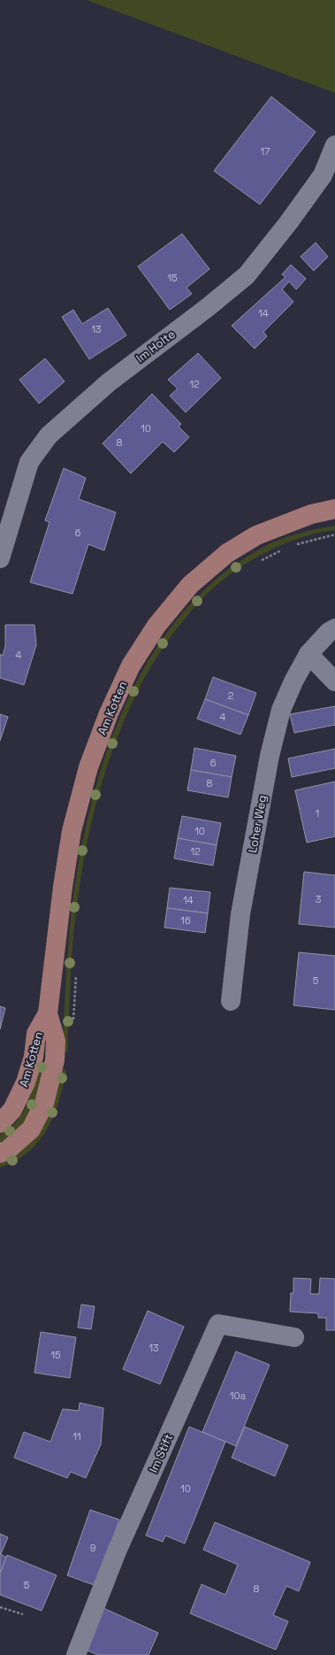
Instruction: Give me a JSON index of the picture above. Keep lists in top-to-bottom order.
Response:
{
  "streets": {
    "main road": ["Am Kotten"],
    "street": ["Im Holte", "Loher Weg", "Im Stift"]
  },
  "house_numbers": [
    "17",
    "15",
    "14",
    "13",
    "12",
    "10",
    "8",
    "6",
    "4",
    "2",
    "4",
    "6",
    "8",
    "1",
    "10",
    "12",
    "3",
    "14",
    "16",
    "5",
    "13",
    "15",
    "10a",
    "11",
    "10",
    "9",
    "5",
    "8"
  ]
}
